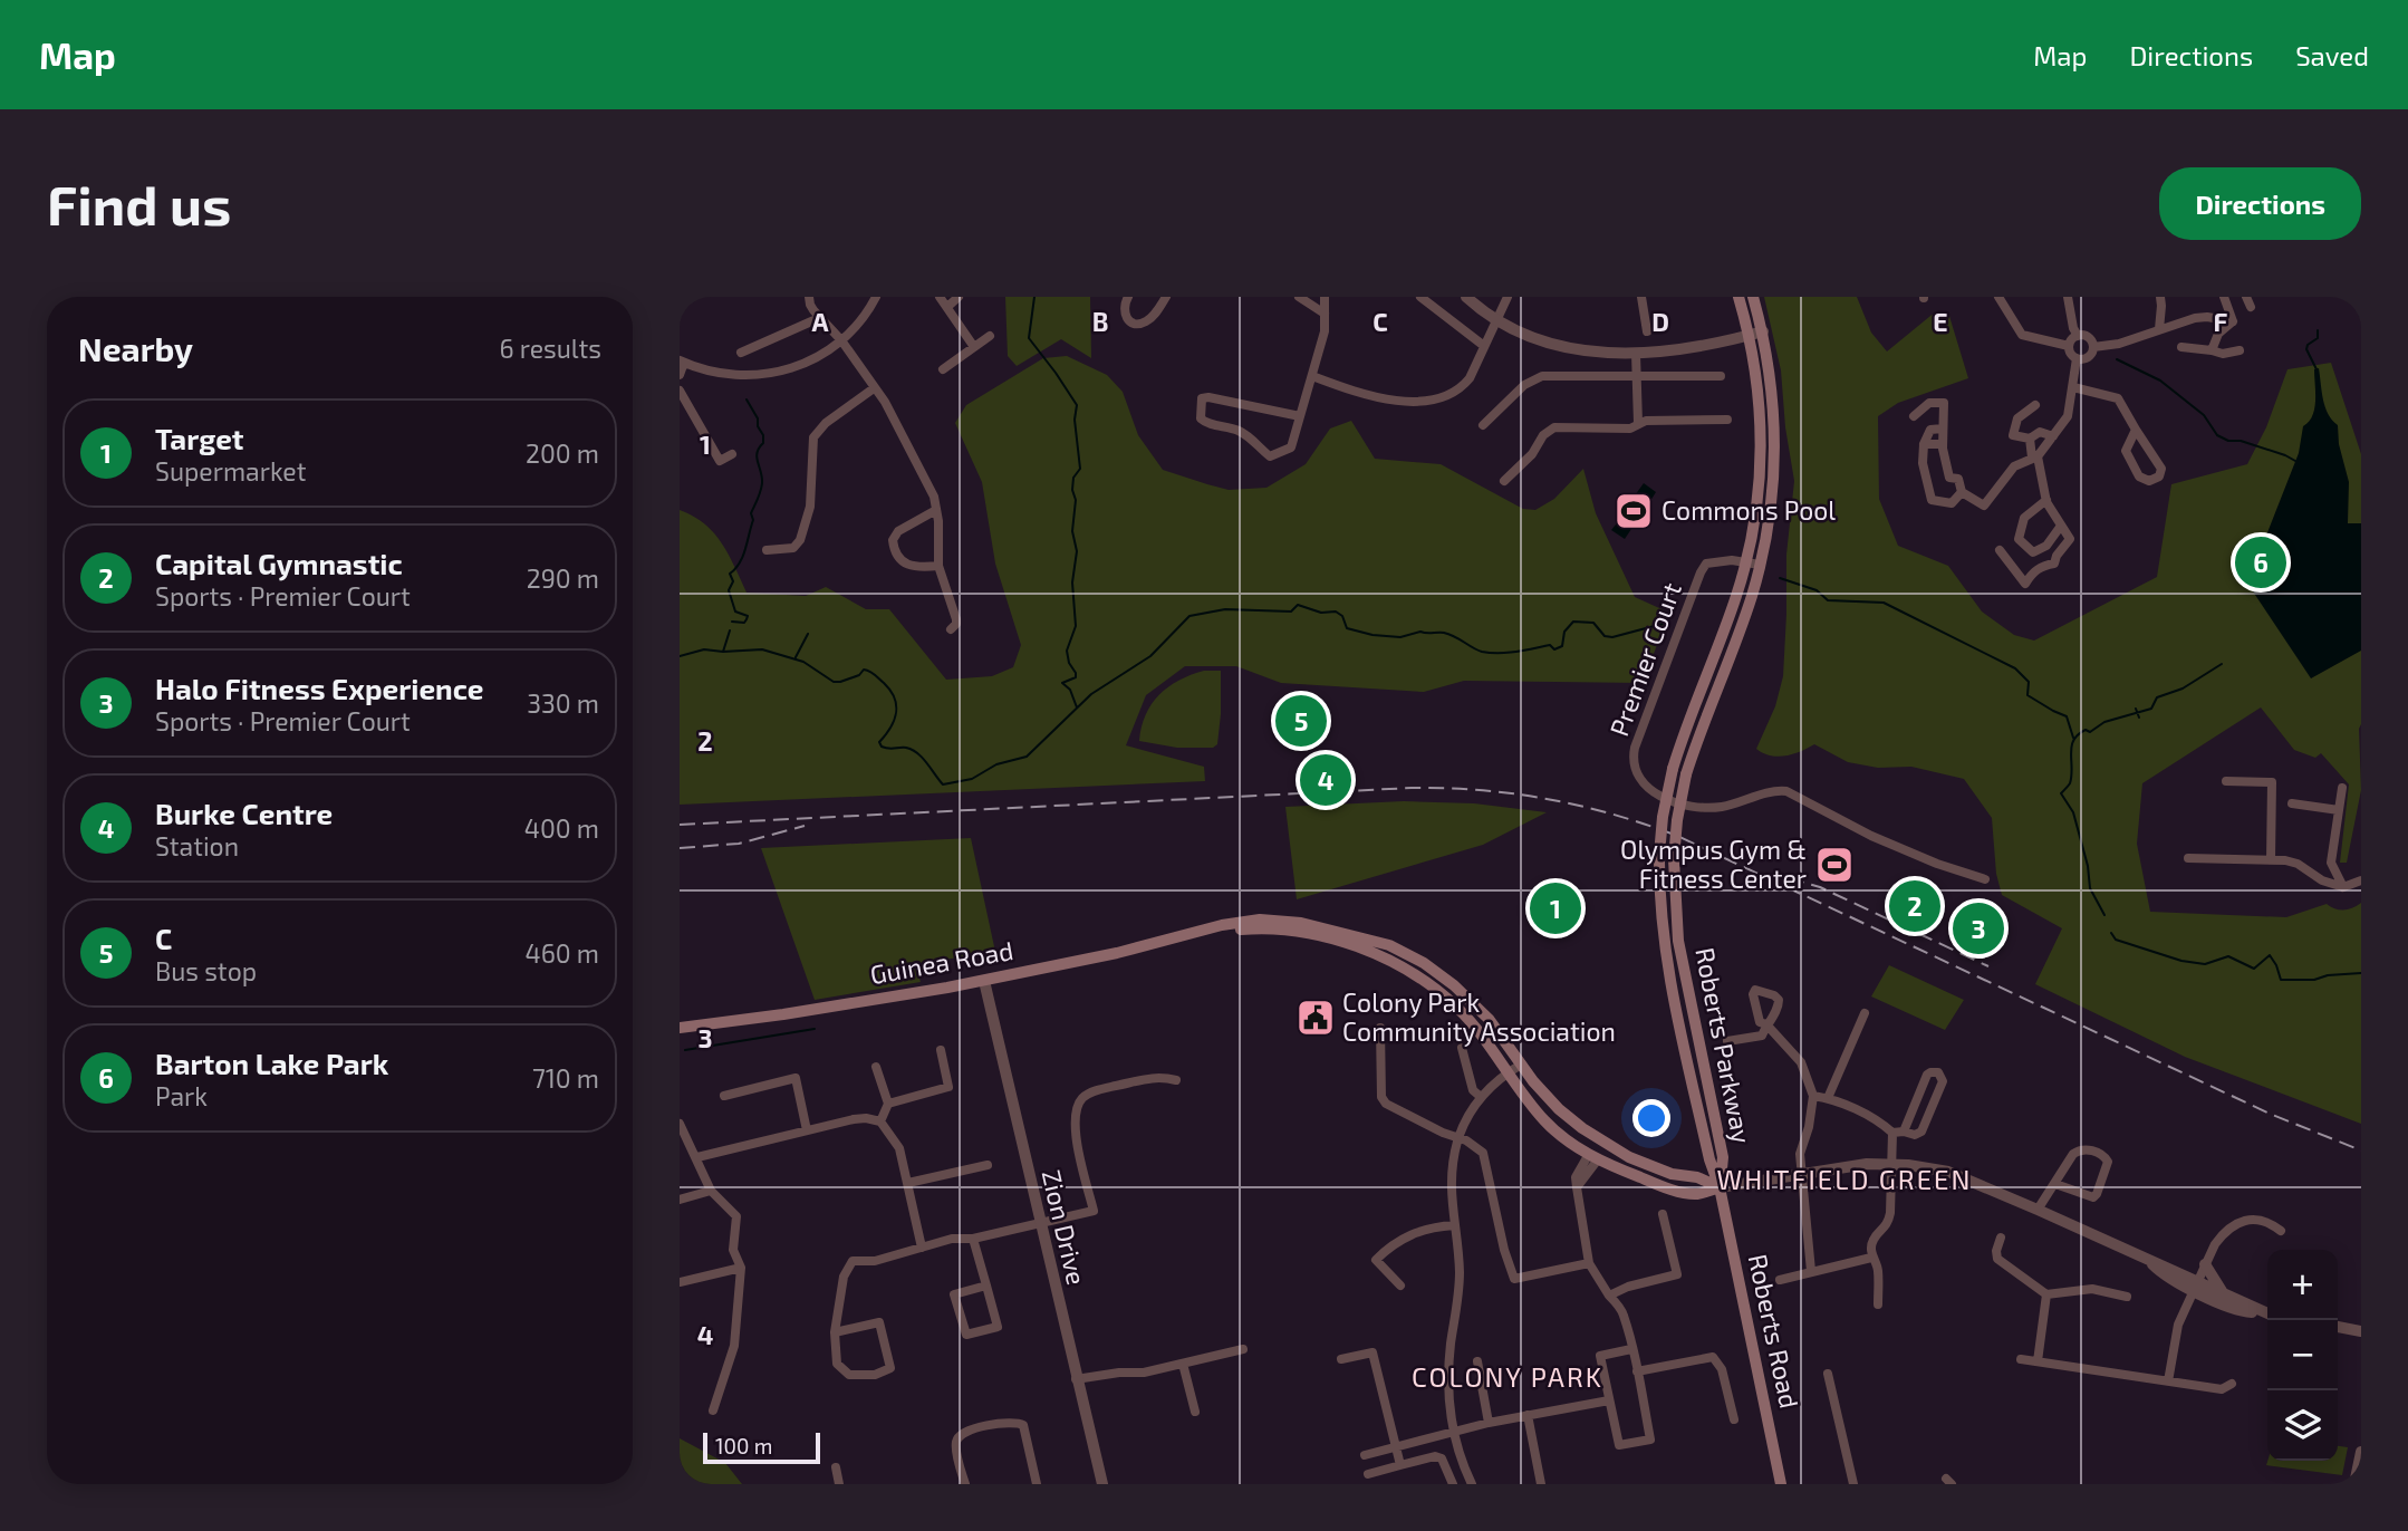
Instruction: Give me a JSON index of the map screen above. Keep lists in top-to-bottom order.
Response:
{
  "streets": {
    "main road": ["Guinea Road", "Roberts Parkway", "Roberts Road"],
    "street": ["Premier Court", "Zion Drive"]
  },
  "crossings": [
    ["Premier Court", "Roberts Parkway"],
    ["Guinea Road", "Zion Drive"],
    ["Roberts Parkway", "Roberts Road"]
  ],
  "districts": ["WHITFIELD GREEN", "COLONY PARK"],
  "places": {
    "sports": ["Commons Pool", "Olympus Gym & Fitness Center"],
    "public building": ["Colony Park Community Association"]
  },
  "scale_bar": "100 m",
  "page": {
    "header": "Map",
    "nav": ["Map", "Directions", "Saved"],
    "buttons": "Directions",
    "title": "Find us",
    "heading": ["Nearby", "6 results"],
    "list": [
      {
        "mark": "1",
        "name": "Target",
        "note": "Supermarket",
        "value": "200 m"
      },
      {
        "mark": "2",
        "name": "Capital Gymnastic",
        "note": "Sports · Premier Court",
        "value": "290 m"
      },
      {
        "mark": "3",
        "name": "Halo Fitness Experience",
        "note": "Sports · Premier Court",
        "value": "330 m"
      },
      {
        "mark": "4",
        "name": "Burke Centre",
        "note": "Station",
        "value": "400 m"
      },
      {
        "mark": "5",
        "name": "C",
        "note": "Bus stop",
        "value": "460 m"
      },
      {
        "mark": "6",
        "name": "Barton Lake Park",
        "note": "Park",
        "value": "710 m"
      }
    ],
    "pins": [
      "6",
      "5",
      "4",
      "2",
      "1",
      "3"
    ],
    "map_buttons": ["+", "−"],
    "scale": "100 m"
  },
  "grid": {
    "columns": [
      "A",
      "B",
      "C",
      "D",
      "E",
      "F"
    ],
    "rows": [
      "1",
      "2",
      "3",
      "4"
    ]
  }
}
